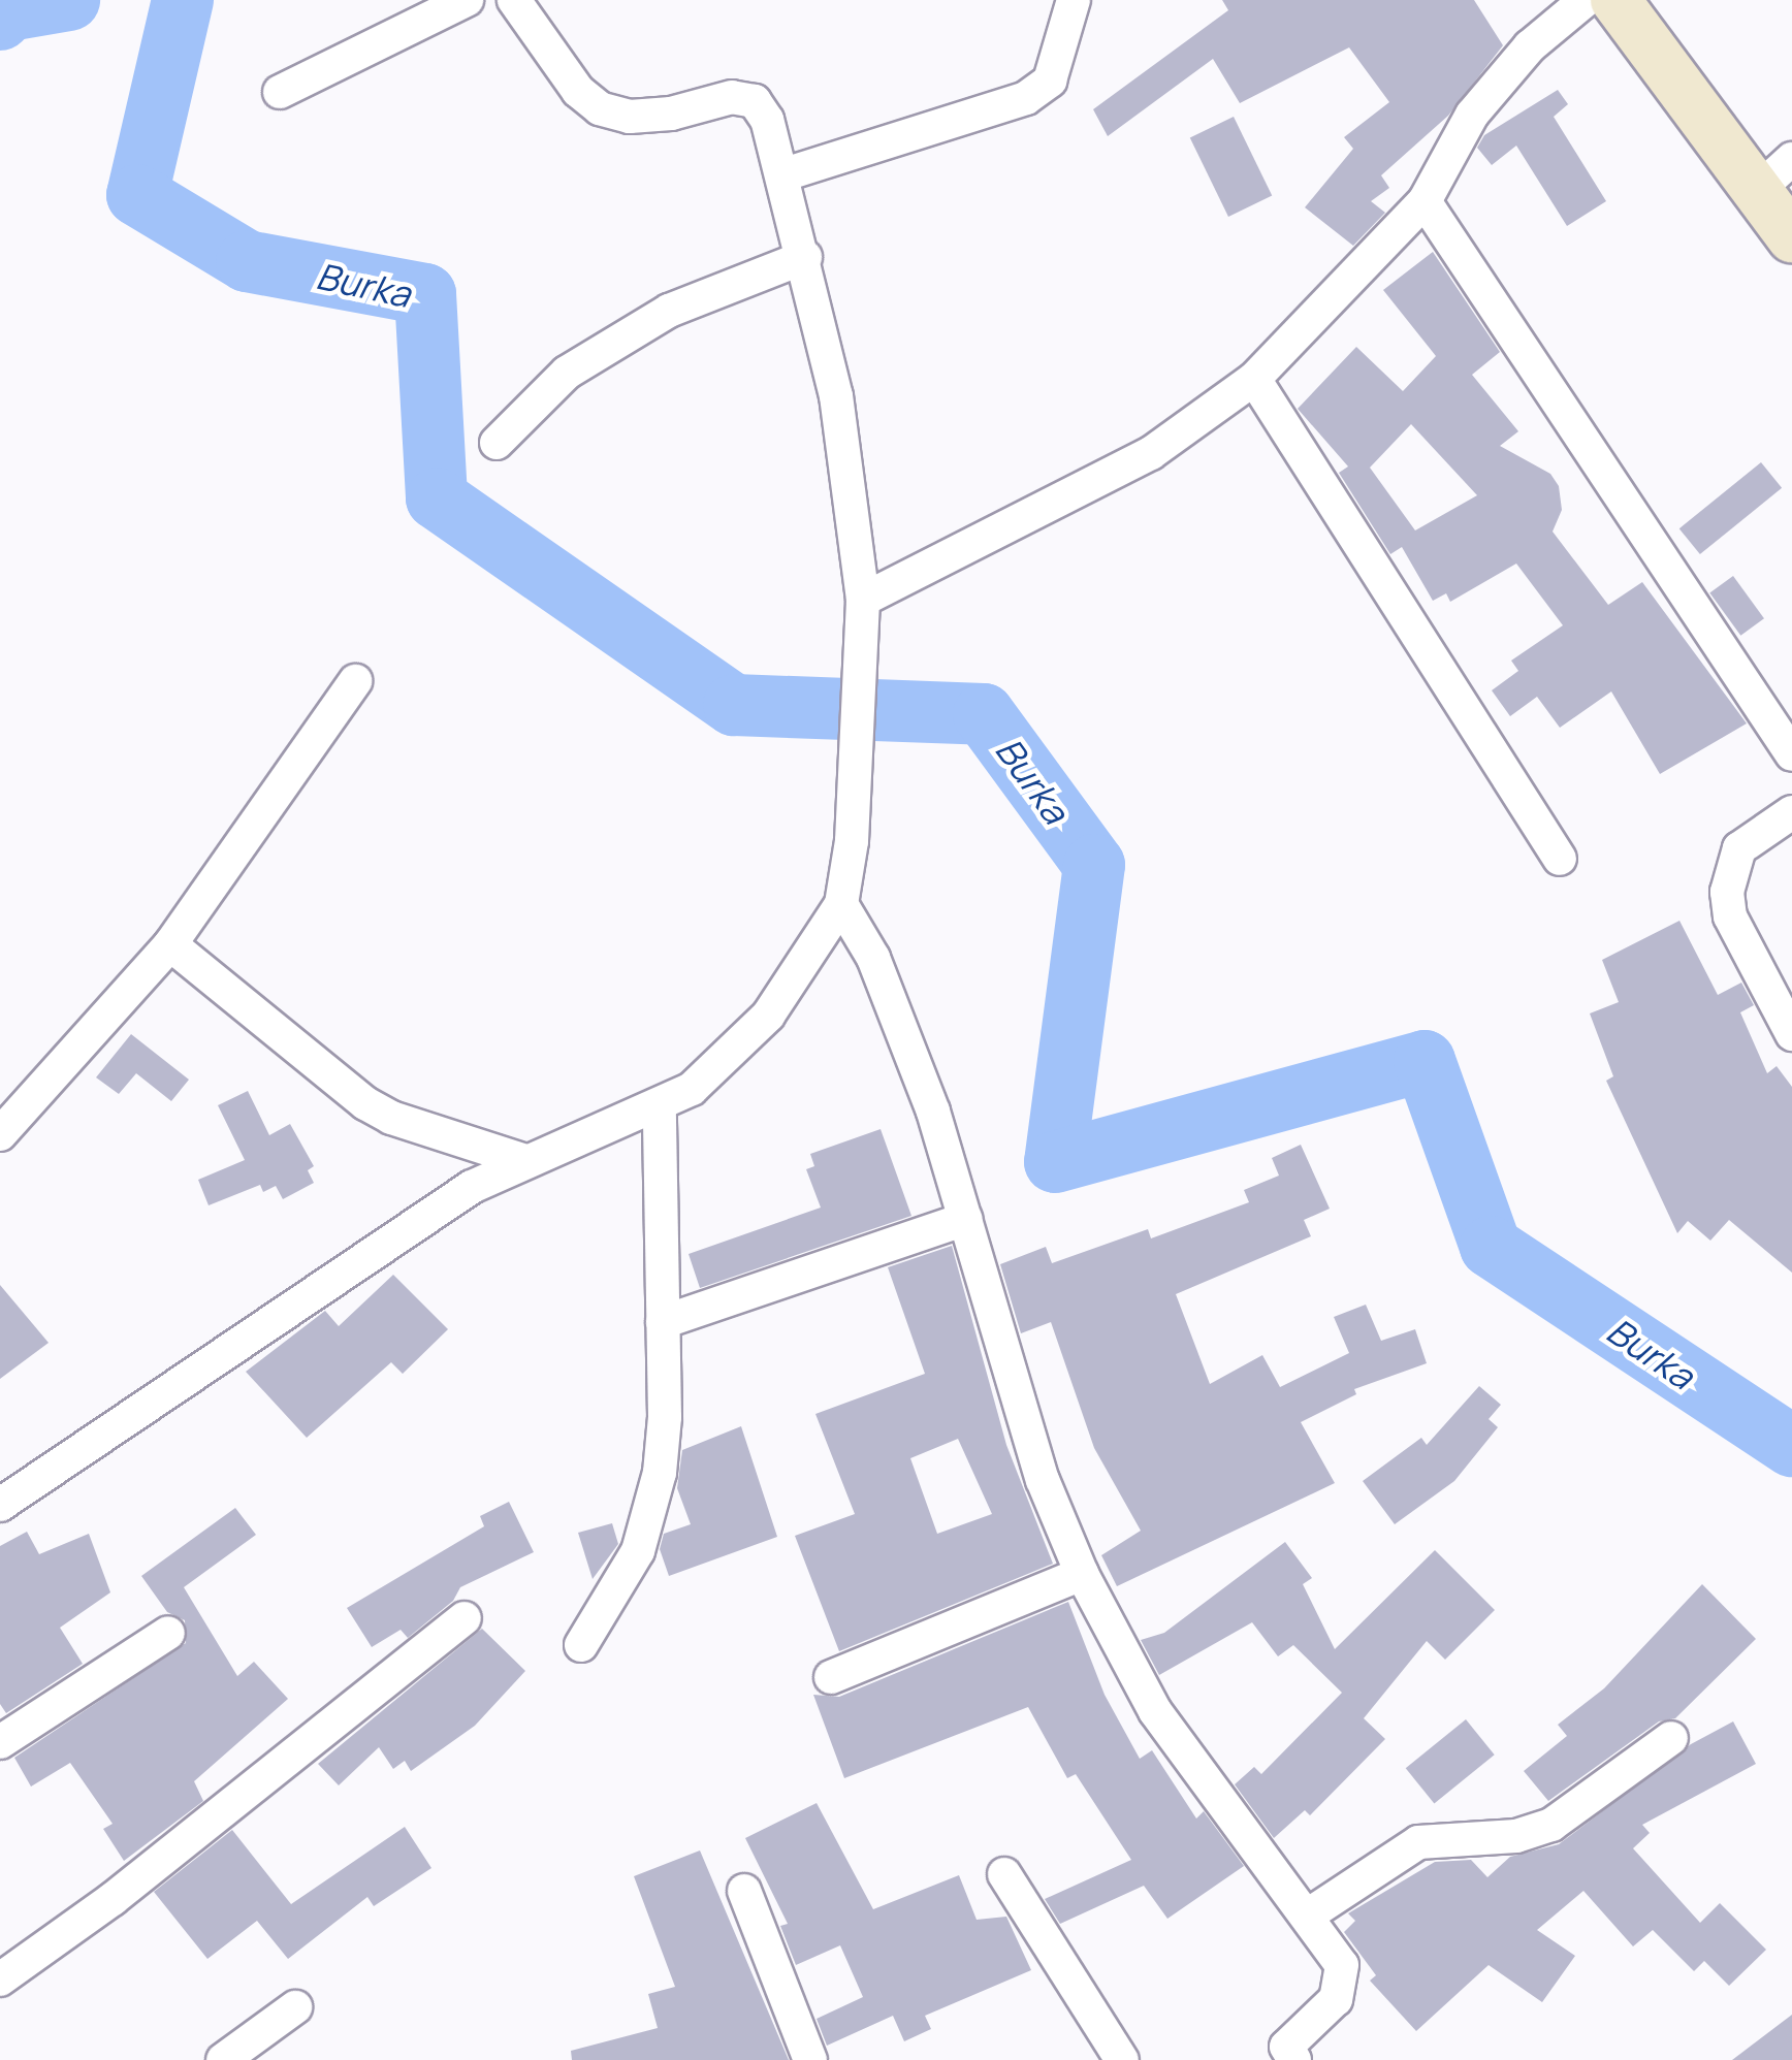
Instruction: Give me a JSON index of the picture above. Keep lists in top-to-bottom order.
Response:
{
  "water": ["Burka"]
}
